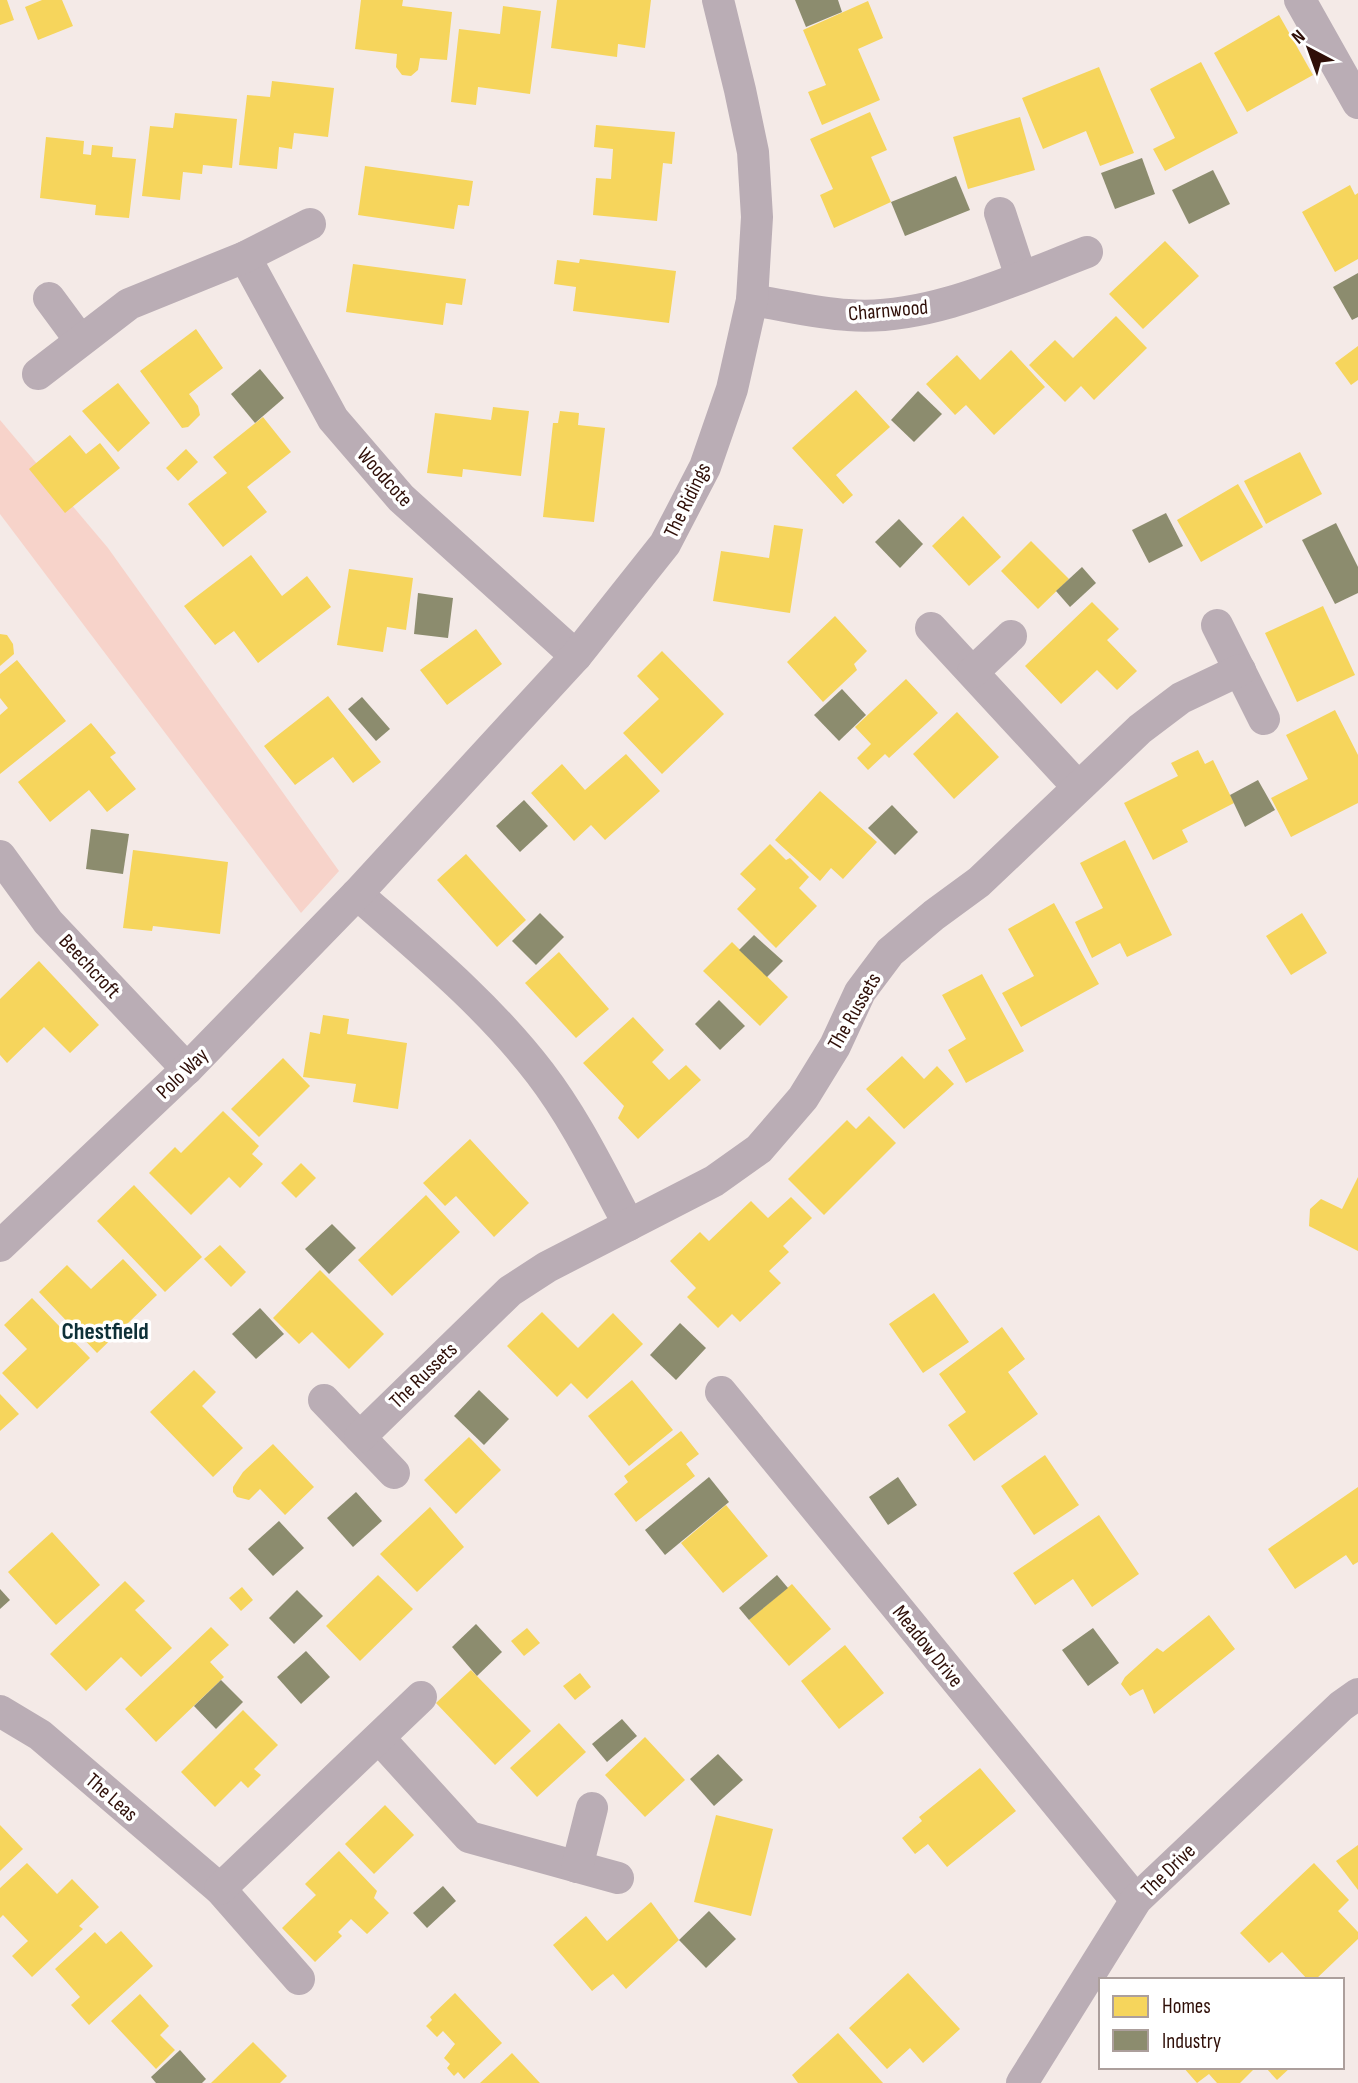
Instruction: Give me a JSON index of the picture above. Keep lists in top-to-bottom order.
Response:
{
  "streets": {
    "street": [
      "Charnwood",
      "Woodcote",
      "The Ridings",
      "Beechcroft",
      "The Russets",
      "Polo Way",
      "Meadow Drive",
      "The Leas",
      "The Drive"
    ]
  },
  "crossings": [
    ["Charnwood", "The Ridings"],
    ["Woodcote", "The Ridings"],
    ["The Ridings", "Polo Way"],
    ["Beechcroft", "Polo Way"],
    ["Meadow Drive", "The Drive"]
  ],
  "districts": ["Chestfield"],
  "legend": ["Homes", "Industry"],
  "north": "top left"
}
